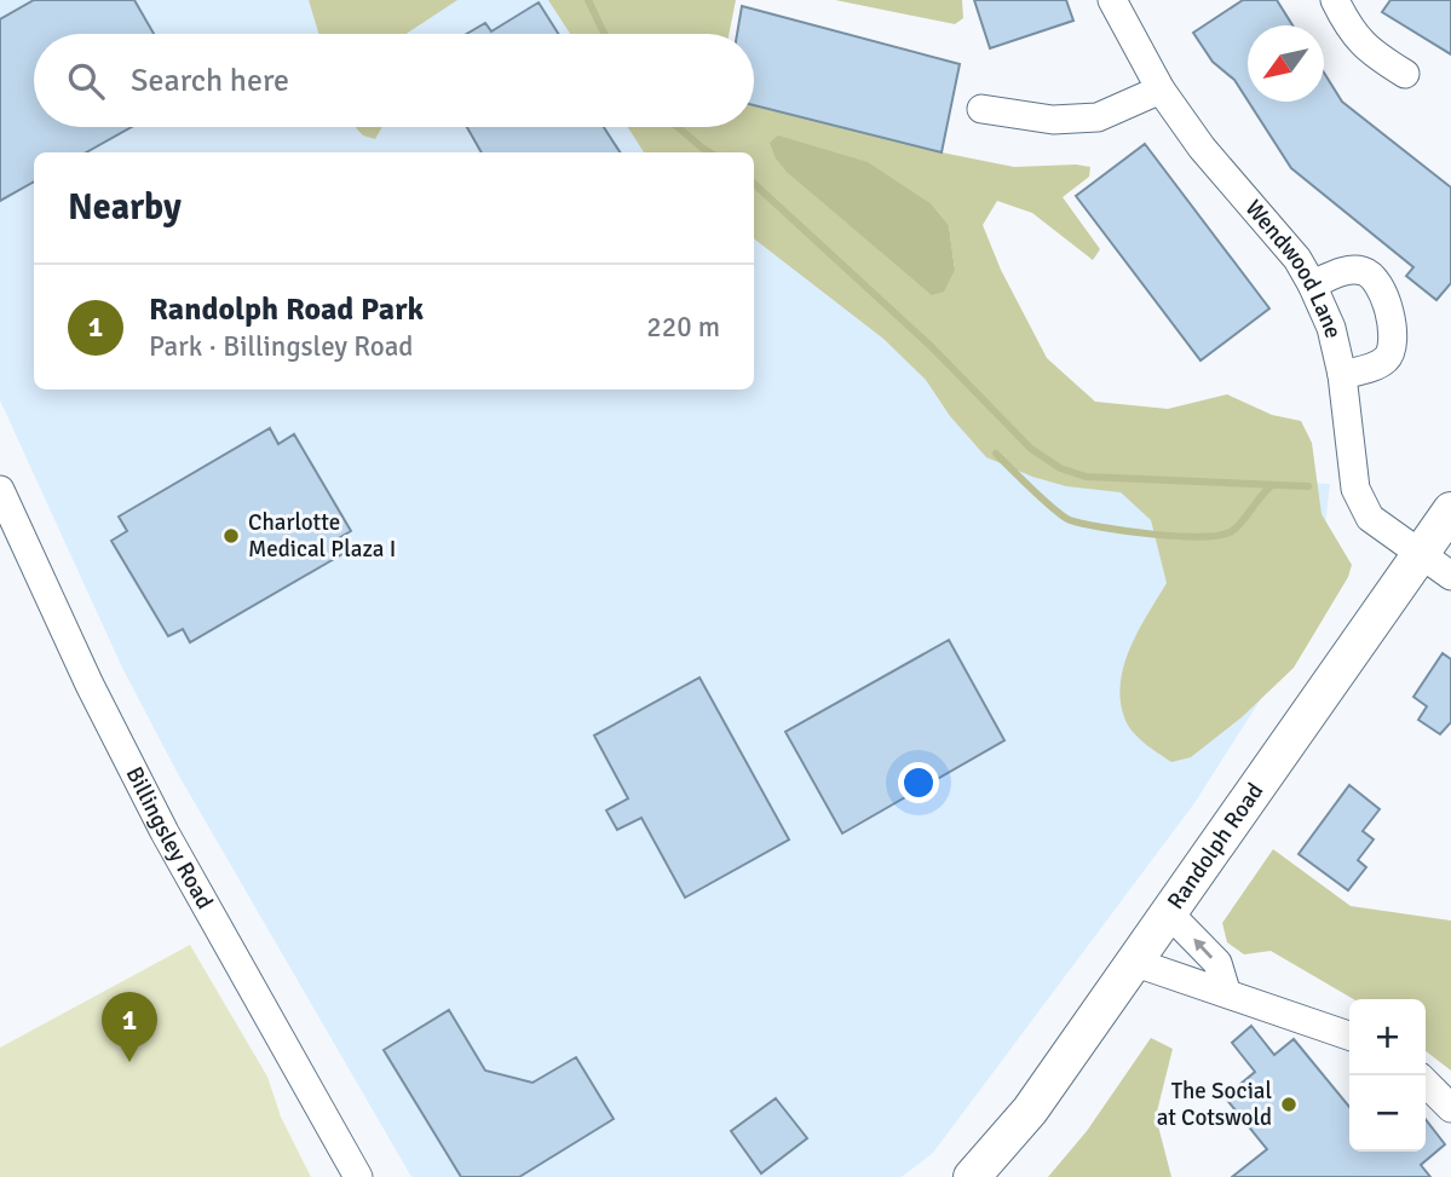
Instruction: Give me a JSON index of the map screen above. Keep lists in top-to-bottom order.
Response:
{
  "streets": {
    "main road": ["Randolph Road"],
    "street": ["Wendwood Lane", "Billingsley Road"]
  },
  "crossings": [
    ["Wendwood Lane", "Randolph Road"]
  ],
  "places": ["Charlotte Medical Plaza I", "The Social at Cotswold"],
  "north": "bottom left",
  "page": {
    "search": "Search here",
    "heading": "Nearby",
    "list": [
      {
        "mark": "1",
        "name": "Randolph Road Park",
        "note": "Park · Billingsley Road",
        "value": "220 m"
      }
    ],
    "pins": "1",
    "map_buttons": ["+", "−"]
  }
}
